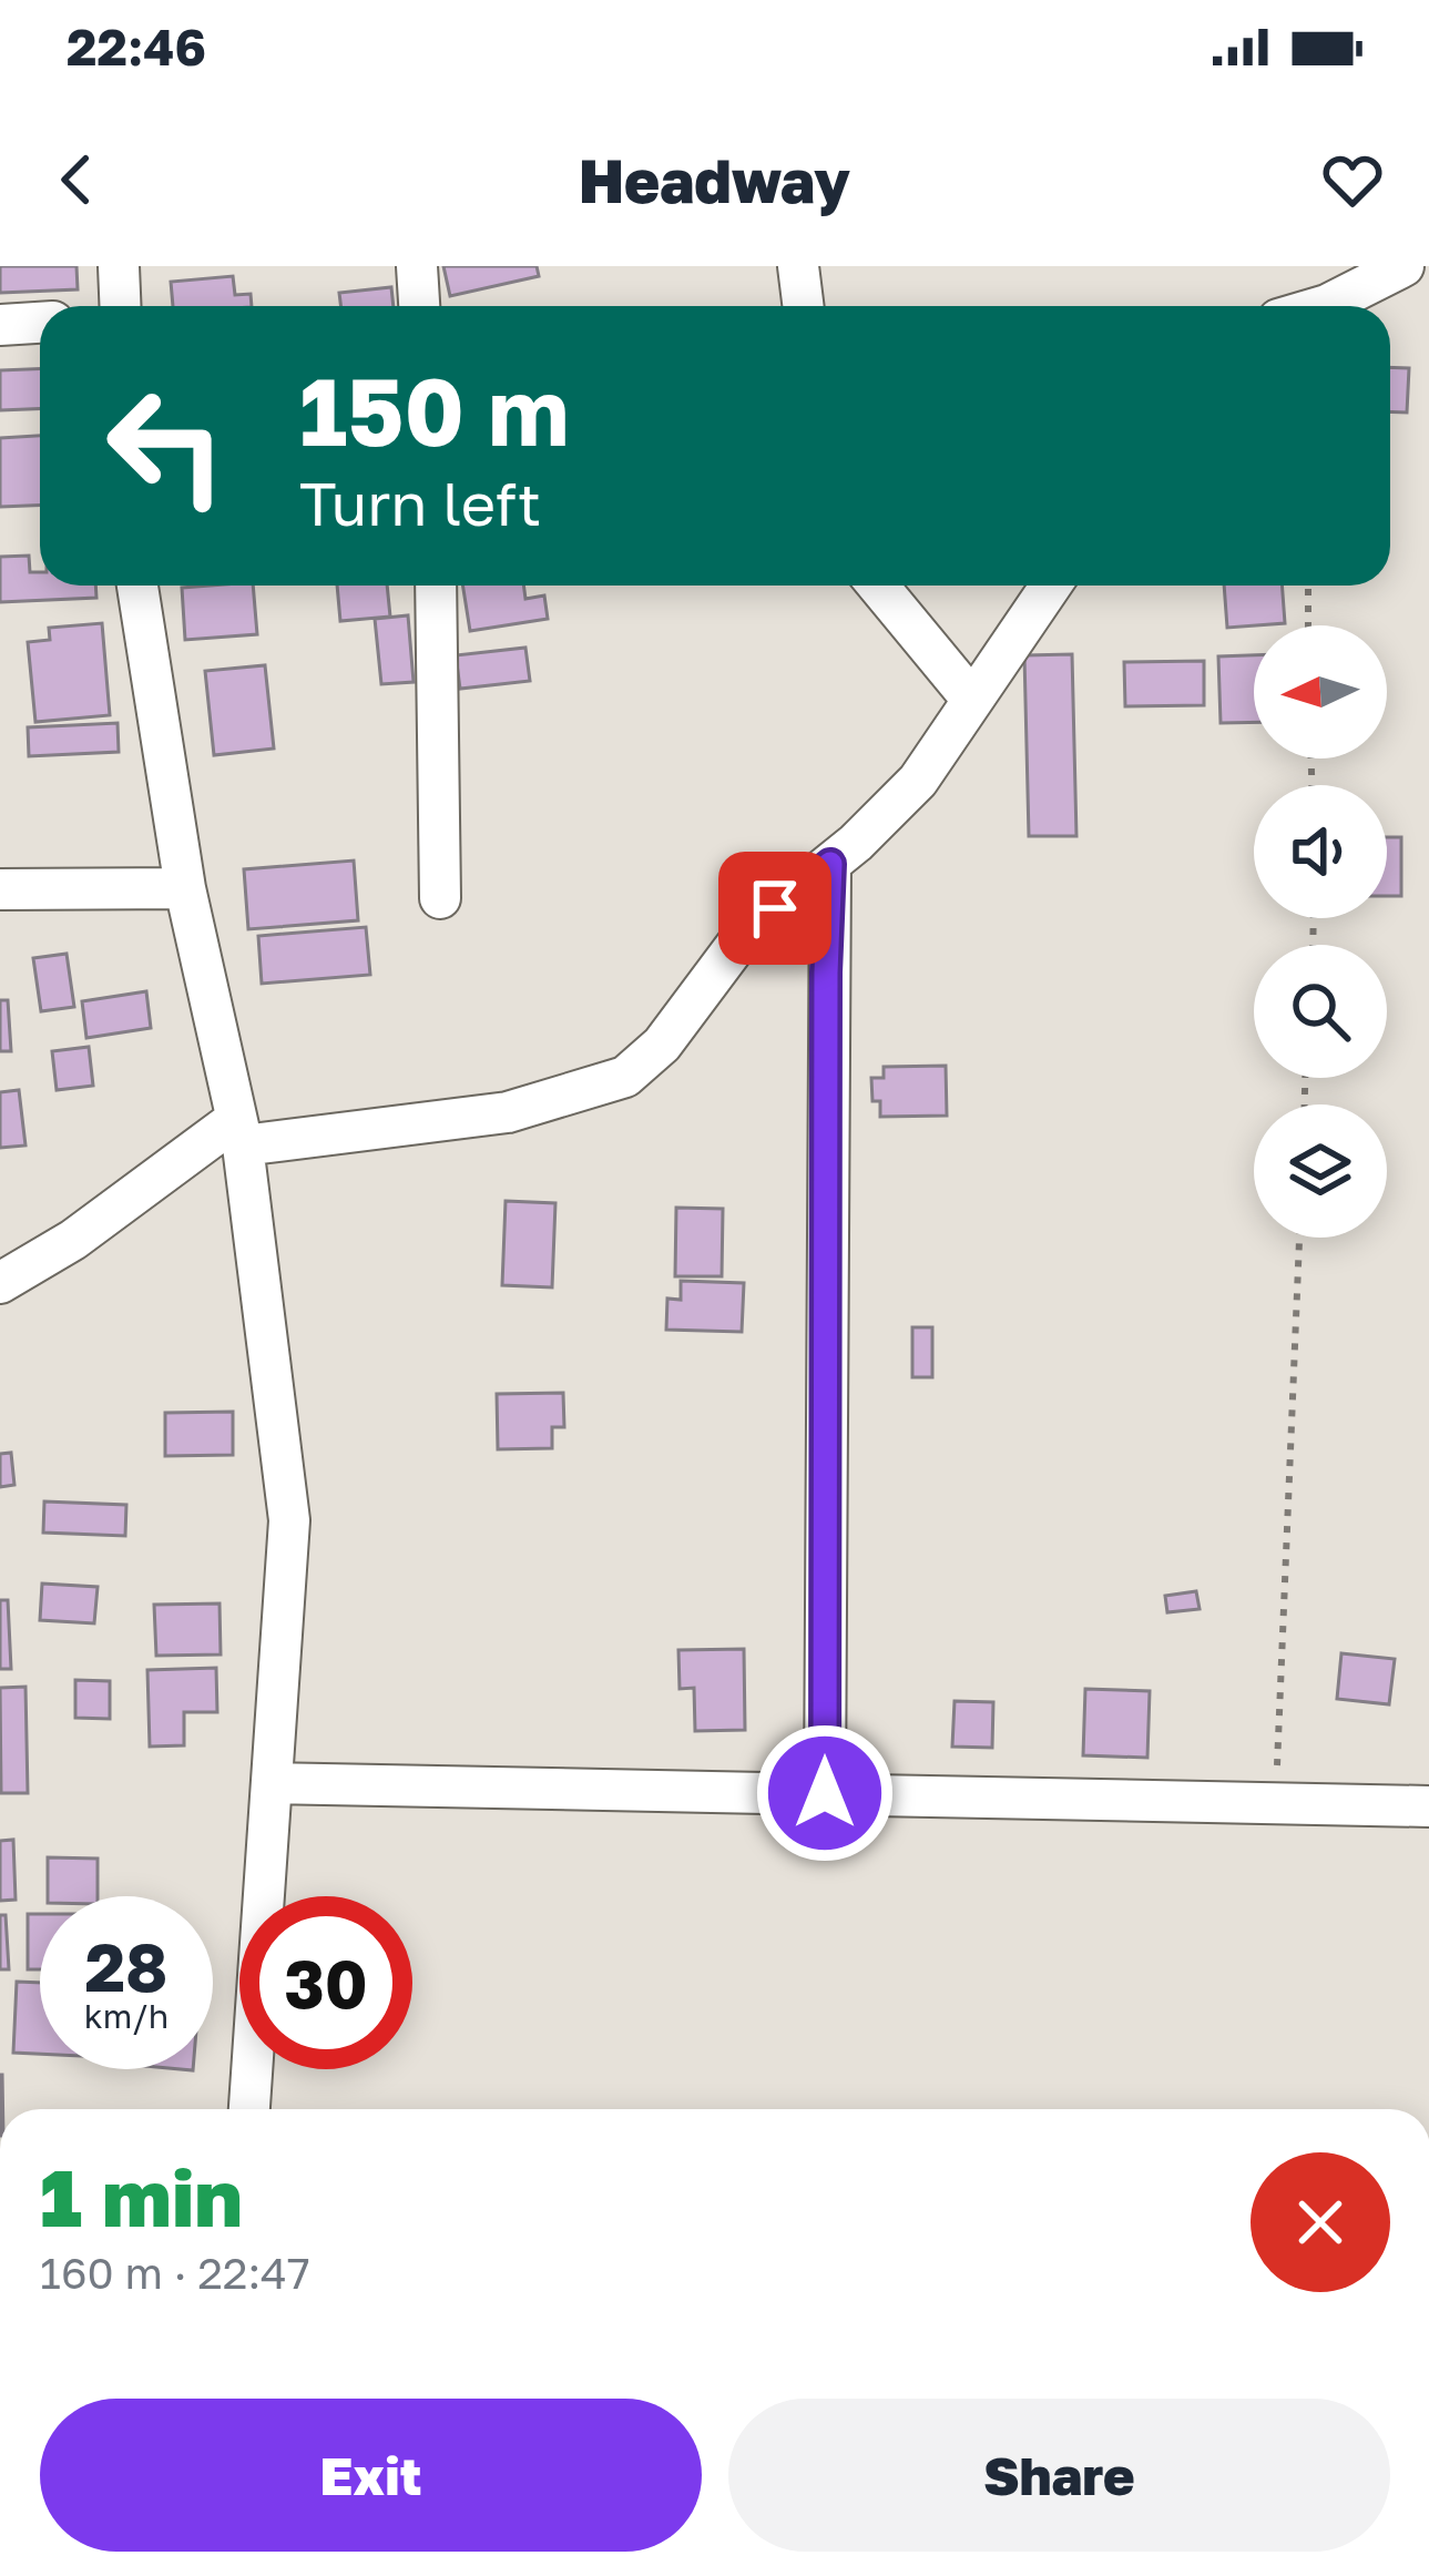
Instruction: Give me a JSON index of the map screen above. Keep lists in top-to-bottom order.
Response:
{
  "north": "left",
  "page": {
    "status": "22:46",
    "header": "Headway",
    "turn": ["150 m", "Turn left"],
    "speed": "28 km/h",
    "limit": "30",
    "heading": ["1 min", "160 m · 22:47"],
    "buttons": ["Exit", "Share"]
  }
}
